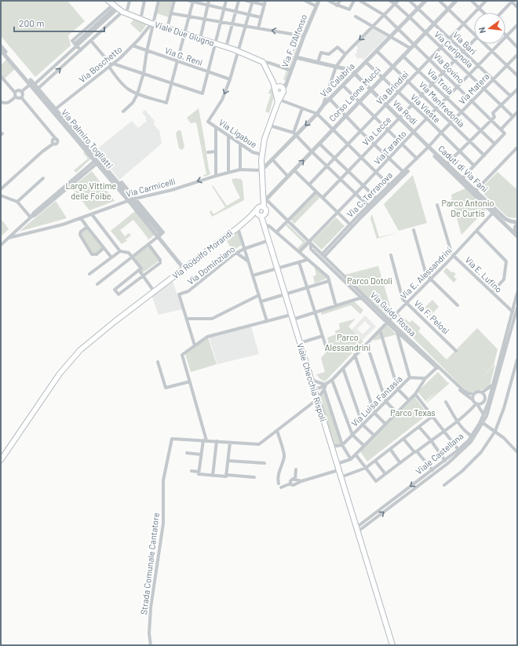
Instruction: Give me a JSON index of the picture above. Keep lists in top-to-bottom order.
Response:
{
  "streets": {
    "main road": ["Viale Due Giugno", "Via Rodolfo Morandi", "Viale Checchia Rispoli"],
    "street": [
      "Via F. D'Alfonso",
      "Via Bari",
      "Via Cerignola",
      "Via G. Reni",
      "Via Boschetto",
      "Via Bovino",
      "Via Calabria",
      "Via Troia",
      "Via Brindisi",
      "Via Matera",
      "Corso Leone Mucci",
      "Via Manfredonia",
      "Via Vieste",
      "Via Rodi",
      "Via Lecce",
      "Via Ligabue",
      "Via Palmiro Togliatti",
      "Via Taranto",
      "Caduti di Via Fani",
      "Via Carmicelli",
      "Via C. Terranova",
      "Via Dominziano",
      "Via E. Alessandrini",
      "Via E. Lufino",
      "Via Guido Rossa",
      "Via F. Pelosi",
      "Via Luisa Fantasia",
      "Viale Castellana",
      "Strada Comunale Cantatore"
    ]
  },
  "crossings": [
    ["Viale Due Giugno", "Via F. D'Alfonso"],
    ["Viale Due Giugno", "Via Boschetto"],
    ["Viale Due Giugno", "Via Ligabue"],
    ["Via F. D'Alfonso", "Viale Checchia Rispoli"],
    ["Via Bari", "Via Calabria"],
    ["Via Bari", "Via Brindisi"],
    ["Via Bari", "Via Matera"],
    ["Via Bari", "Corso Leone Mucci"],
    ["Via Bari", "Via Lecce"],
    ["Via Bari", "Via Taranto"],
    ["Via Cerignola", "Via Calabria"],
    ["Via Cerignola", "Via Brindisi"],
    ["Via Cerignola", "Via Matera"],
    ["Via Cerignola", "Corso Leone Mucci"],
    ["Via Cerignola", "Via Lecce"],
    ["Via Cerignola", "Via Taranto"],
    ["Via G. Reni", "Via Boschetto"],
    ["Via G. Reni", "Via Ligabue"],
    ["Via Boschetto", "Via Palmiro Togliatti"],
    ["Via Bovino", "Via Calabria"],
    ["Via Bovino", "Via Brindisi"],
    ["Via Bovino", "Via Matera"],
    ["Via Bovino", "Corso Leone Mucci"],
    ["Via Bovino", "Via Lecce"],
    ["Via Bovino", "Via Taranto"],
    ["Via Calabria", "Via Manfredonia"],
    ["Via Calabria", "Via Vieste"],
    ["Via Calabria", "Via Rodi"],
    ["Via Calabria", "Via Carmicelli"],
    ["Via Calabria", "Viale Checchia Rispoli"],
    ["Via Troia", "Via Brindisi"],
    ["Via Troia", "Via Matera"],
    ["Via Troia", "Corso Leone Mucci"],
    ["Via Troia", "Via Lecce"],
    ["Via Troia", "Via Taranto"],
    ["Via Brindisi", "Via Manfredonia"],
    ["Via Brindisi", "Via Vieste"],
    ["Via Brindisi", "Via Rodi"],
    ["Via Matera", "Via Manfredonia"],
    ["Via Matera", "Via Vieste"],
    ["Via Matera", "Via Rodi"],
    ["Via Matera", "Caduti di Via Fani"],
    ["Via Matera", "Via C. Terranova"],
    ["Corso Leone Mucci", "Via Manfredonia"],
    ["Corso Leone Mucci", "Via Vieste"],
    ["Corso Leone Mucci", "Via Rodi"],
    ["Corso Leone Mucci", "Via Rodolfo Morandi"],
    ["Corso Leone Mucci", "Via Guido Rossa"],
    ["Corso Leone Mucci", "Viale Checchia Rispoli"],
    ["Via Manfredonia", "Via Lecce"],
    ["Via Manfredonia", "Via Taranto"],
    ["Via Vieste", "Via Lecce"],
    ["Via Vieste", "Via Taranto"],
    ["Via Rodi", "Via Lecce"],
    ["Via Rodi", "Via Taranto"],
    ["Via Rodi", "Caduti di Via Fani"],
    ["Via Rodi", "Via C. Terranova"],
    ["Via Ligabue", "Viale Checchia Rispoli"],
    ["Via Palmiro Togliatti", "Via Carmicelli"],
    ["Via Palmiro Togliatti", "Via Rodolfo Morandi"],
    ["Via Taranto", "Via Guido Rossa"],
    ["Caduti di Via Fani", "Via C. Terranova"],
    ["Caduti di Via Fani", "Via E. Alessandrini"],
    ["Via Carmicelli", "Viale Checchia Rispoli"],
    ["Via C. Terranova", "Via Guido Rossa"],
    ["Via Rodolfo Morandi", "Via Guido Rossa"],
    ["Via Rodolfo Morandi", "Viale Checchia Rispoli"],
    ["Via Dominziano", "Viale Checchia Rispoli"],
    ["Via E. Alessandrini", "Via E. Lufino"],
    ["Via E. Alessandrini", "Via Guido Rossa"],
    ["Via E. Alessandrini", "Via F. Pelosi"],
    ["Via E. Alessandrini", "Viale Checchia Rispoli"],
    ["Via E. Lufino", "Viale Castellana"],
    ["Via Guido Rossa", "Viale Checchia Rispoli"],
    ["Viale Checchia Rispoli", "Viale Castellana"],
    ["Viale Checchia Rispoli", "Strada Comunale Cantatore"]
  ],
  "parks": [
    "Largo Vittime delle Foibe",
    "Parco Antonio De Curtis",
    "Parco Dotoli",
    "Parco Alessandrini",
    "Parco Texas"
  ],
  "scale_bar": "200 m",
  "north": "left"
}
